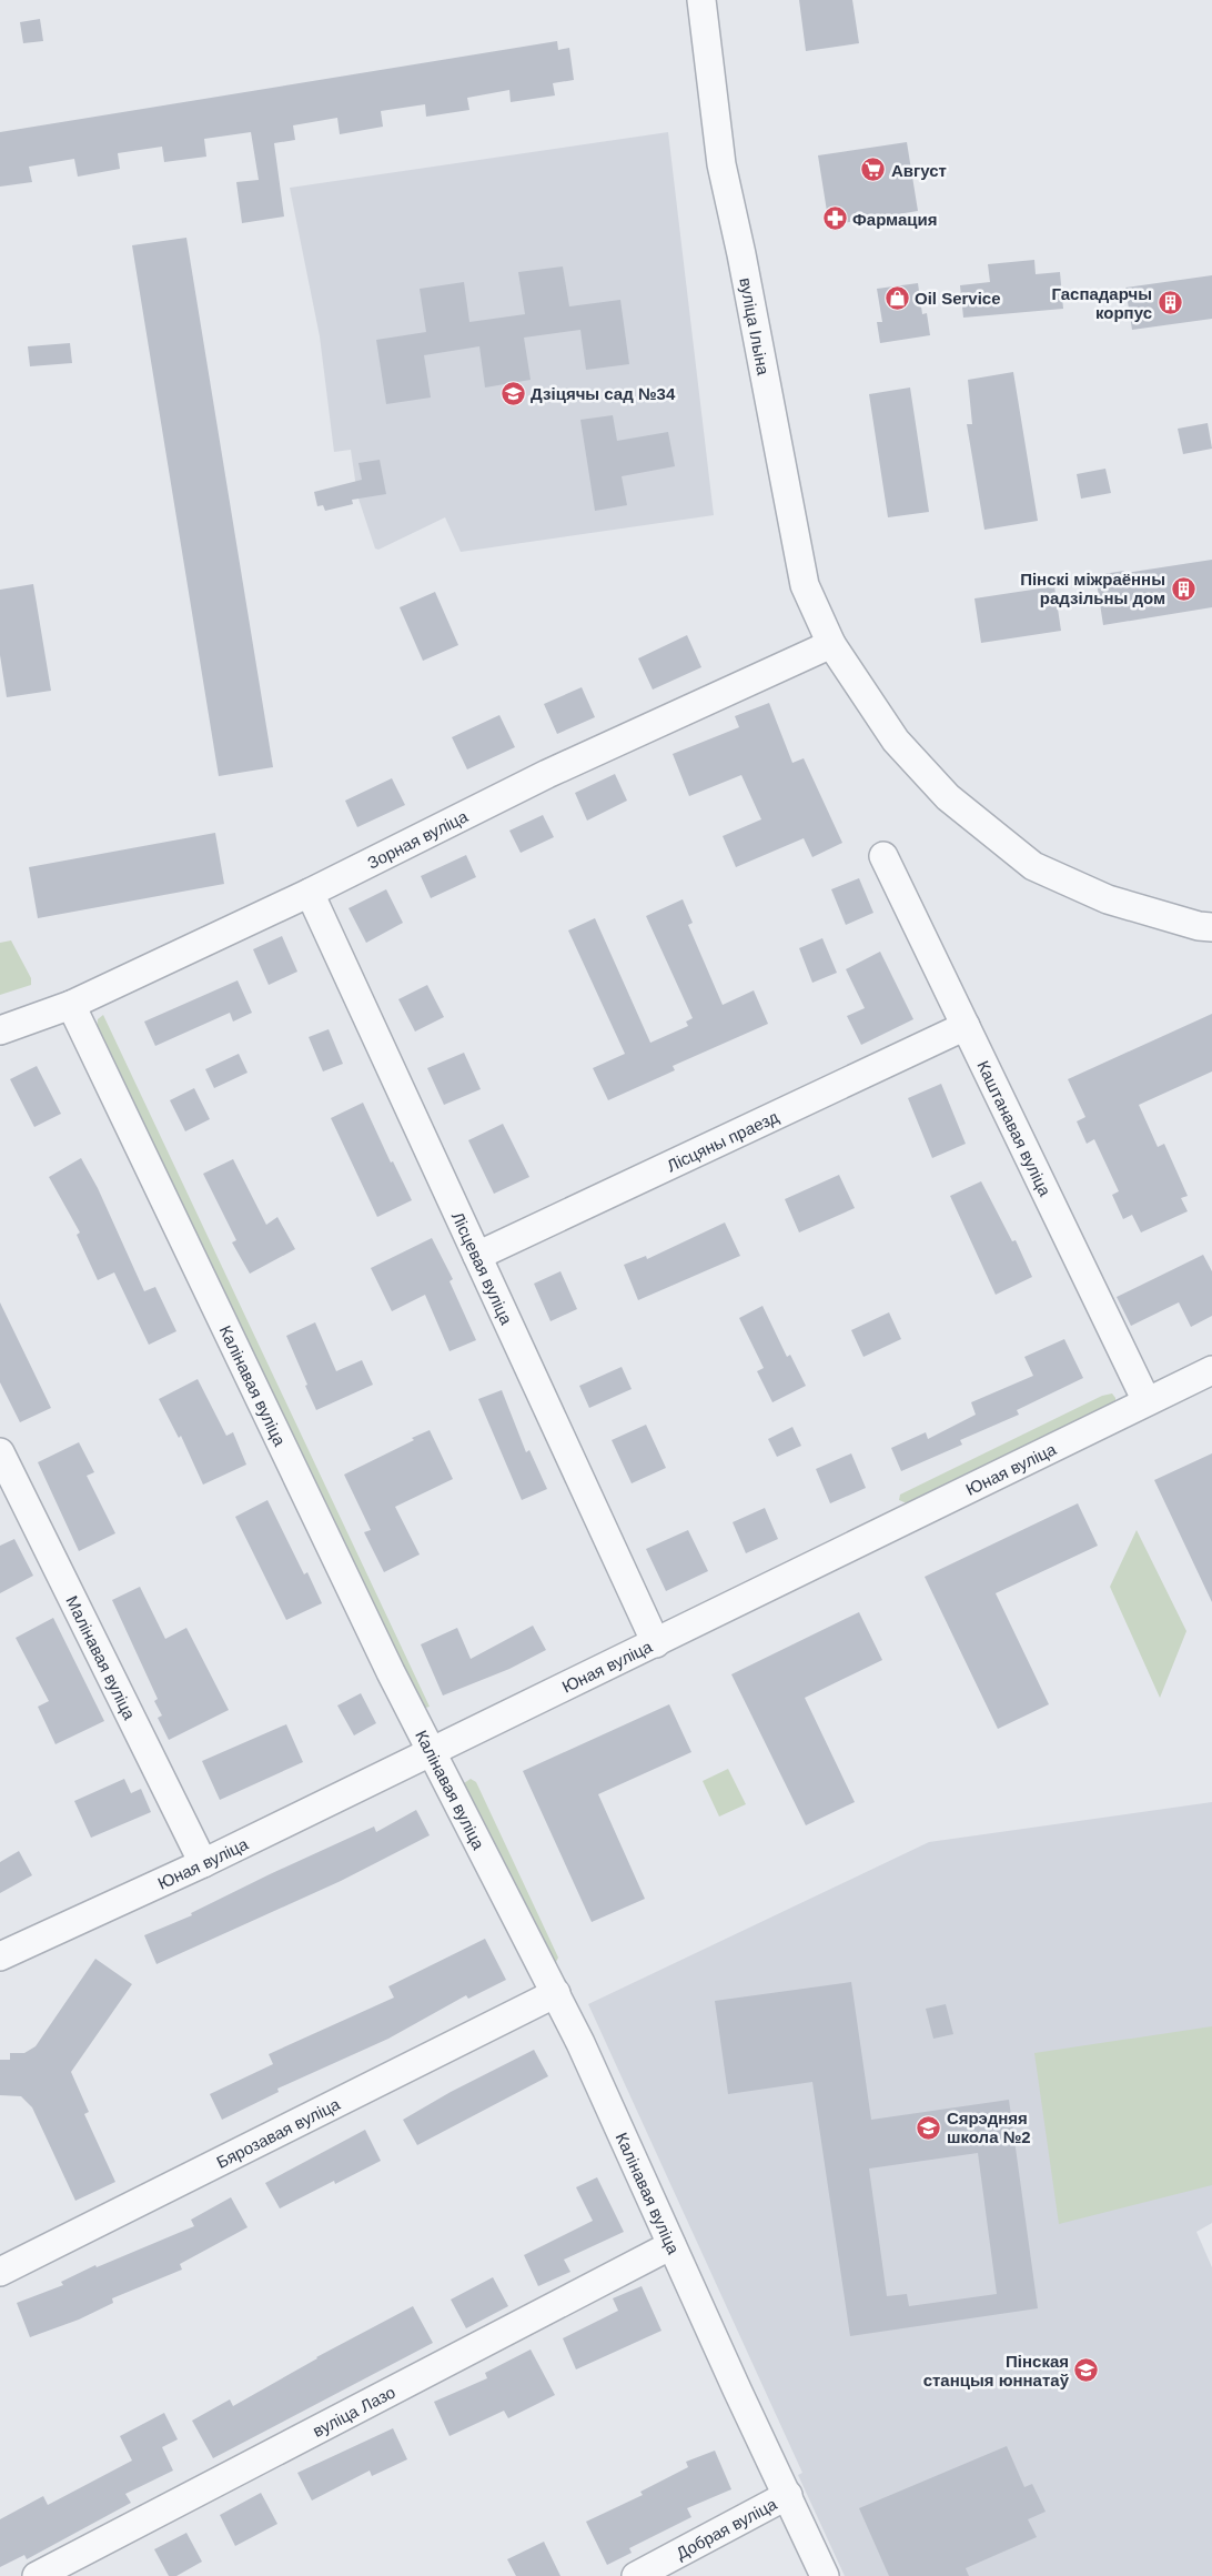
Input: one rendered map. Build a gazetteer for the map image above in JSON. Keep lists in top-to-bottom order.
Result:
{
  "streets": {
    "street": [
      "вуліца Ільіна",
      "Зорная вуліца",
      "Каштанавая вуліца",
      "Лісцяны праезд",
      "Лісцевая вуліца",
      "Калінавая вуліца",
      "Юная вуліца",
      "Малінавая вуліца",
      "Бярозавая вуліца",
      "вуліца Лазо",
      "Добрая вуліца"
    ]
  },
  "crossings": [
    ["вуліца Ільіна", "Зорная вуліца"],
    ["Зорная вуліца", "Лісцевая вуліца"],
    ["Зорная вуліца", "Калінавая вуліца"],
    ["Каштанавая вуліца", "Лісцяны праезд"],
    ["Каштанавая вуліца", "Юная вуліца"],
    ["Лісцяны праезд", "Лісцевая вуліца"],
    ["Лісцевая вуліца", "Юная вуліца"],
    ["Калінавая вуліца", "Юная вуліца"],
    ["Калінавая вуліца", "Бярозавая вуліца"],
    ["Калінавая вуліца", "вуліца Лазо"],
    ["Калінавая вуліца", "Добрая вуліца"],
    ["Юная вуліца", "Малінавая вуліца"]
  ],
  "places": {
    "supermarket": ["Август"],
    "pharmacy": ["Фармация"],
    "shop": ["Oil Service"],
    "building": ["Гаспадарчы корпус", "Пінскі міжраённы радзільны дом"],
    "school or university": ["Дзіцячы сад №34", "Сярэдняя школа №2", "Пінская станцыя юннатаў"]
  }
}
